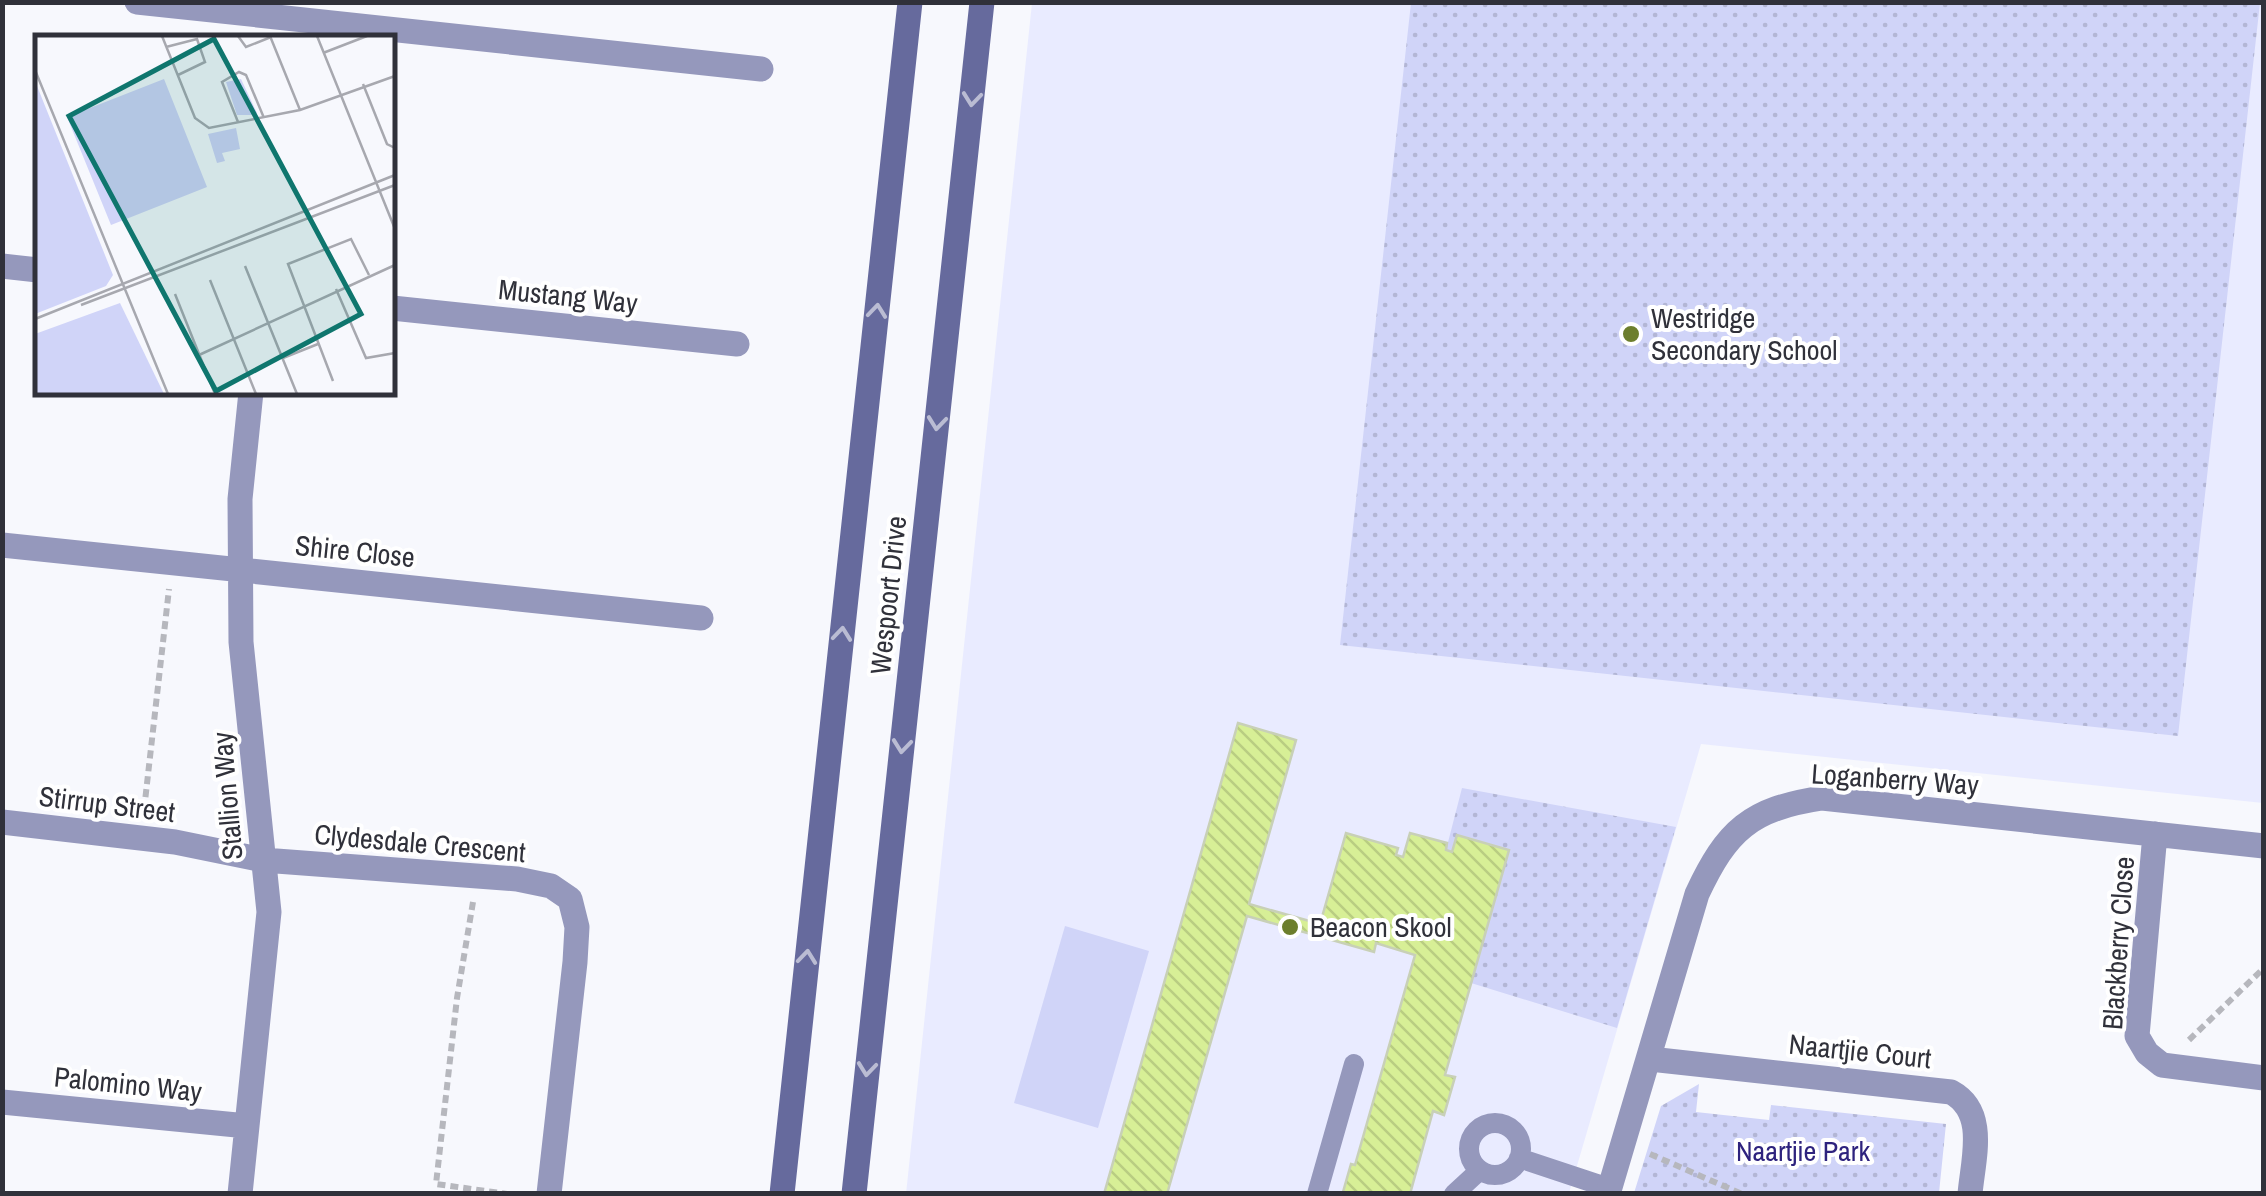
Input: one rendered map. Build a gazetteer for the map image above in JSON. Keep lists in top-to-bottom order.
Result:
{
  "streets": {
    "main road": ["Wespoort Drive"],
    "street": [
      "Mustang Way",
      "Shire Close",
      "Loganberry Way",
      "Stallion Way",
      "Stirrup Street",
      "Clydesdale Crescent",
      "Blackberry Close",
      "Naartjie Court",
      "Palomino Way"
    ]
  },
  "crossings": [
    ["Shire Close", "Stallion Way"],
    ["Loganberry Way", "Blackberry Close"],
    ["Loganberry Way", "Naartjie Court"],
    ["Stallion Way", "Stirrup Street"],
    ["Stallion Way", "Clydesdale Crescent"],
    ["Stallion Way", "Palomino Way"],
    ["Stirrup Street", "Clydesdale Crescent"]
  ],
  "parks": ["Naartjie Park"],
  "places": ["Westridge Secondary School", "Beacon Skool"]
}
